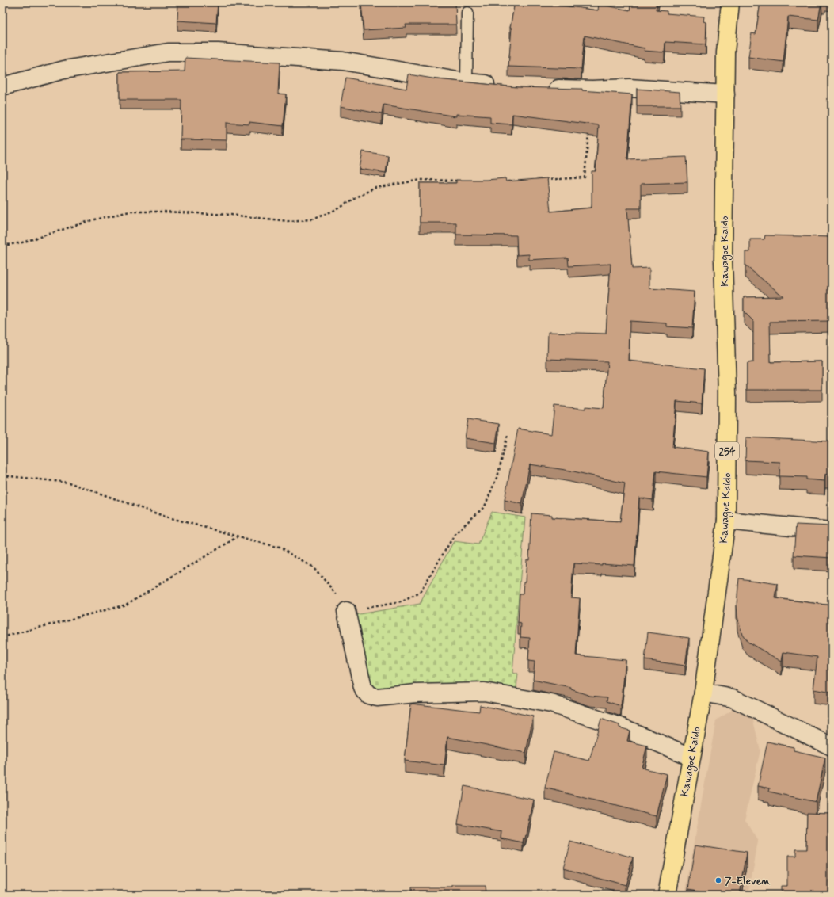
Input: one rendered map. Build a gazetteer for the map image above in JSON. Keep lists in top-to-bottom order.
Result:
{
  "streets": {
    "highway": ["Kawagoe Kaido", "254"]
  },
  "places": ["7-Eleven"]
}
